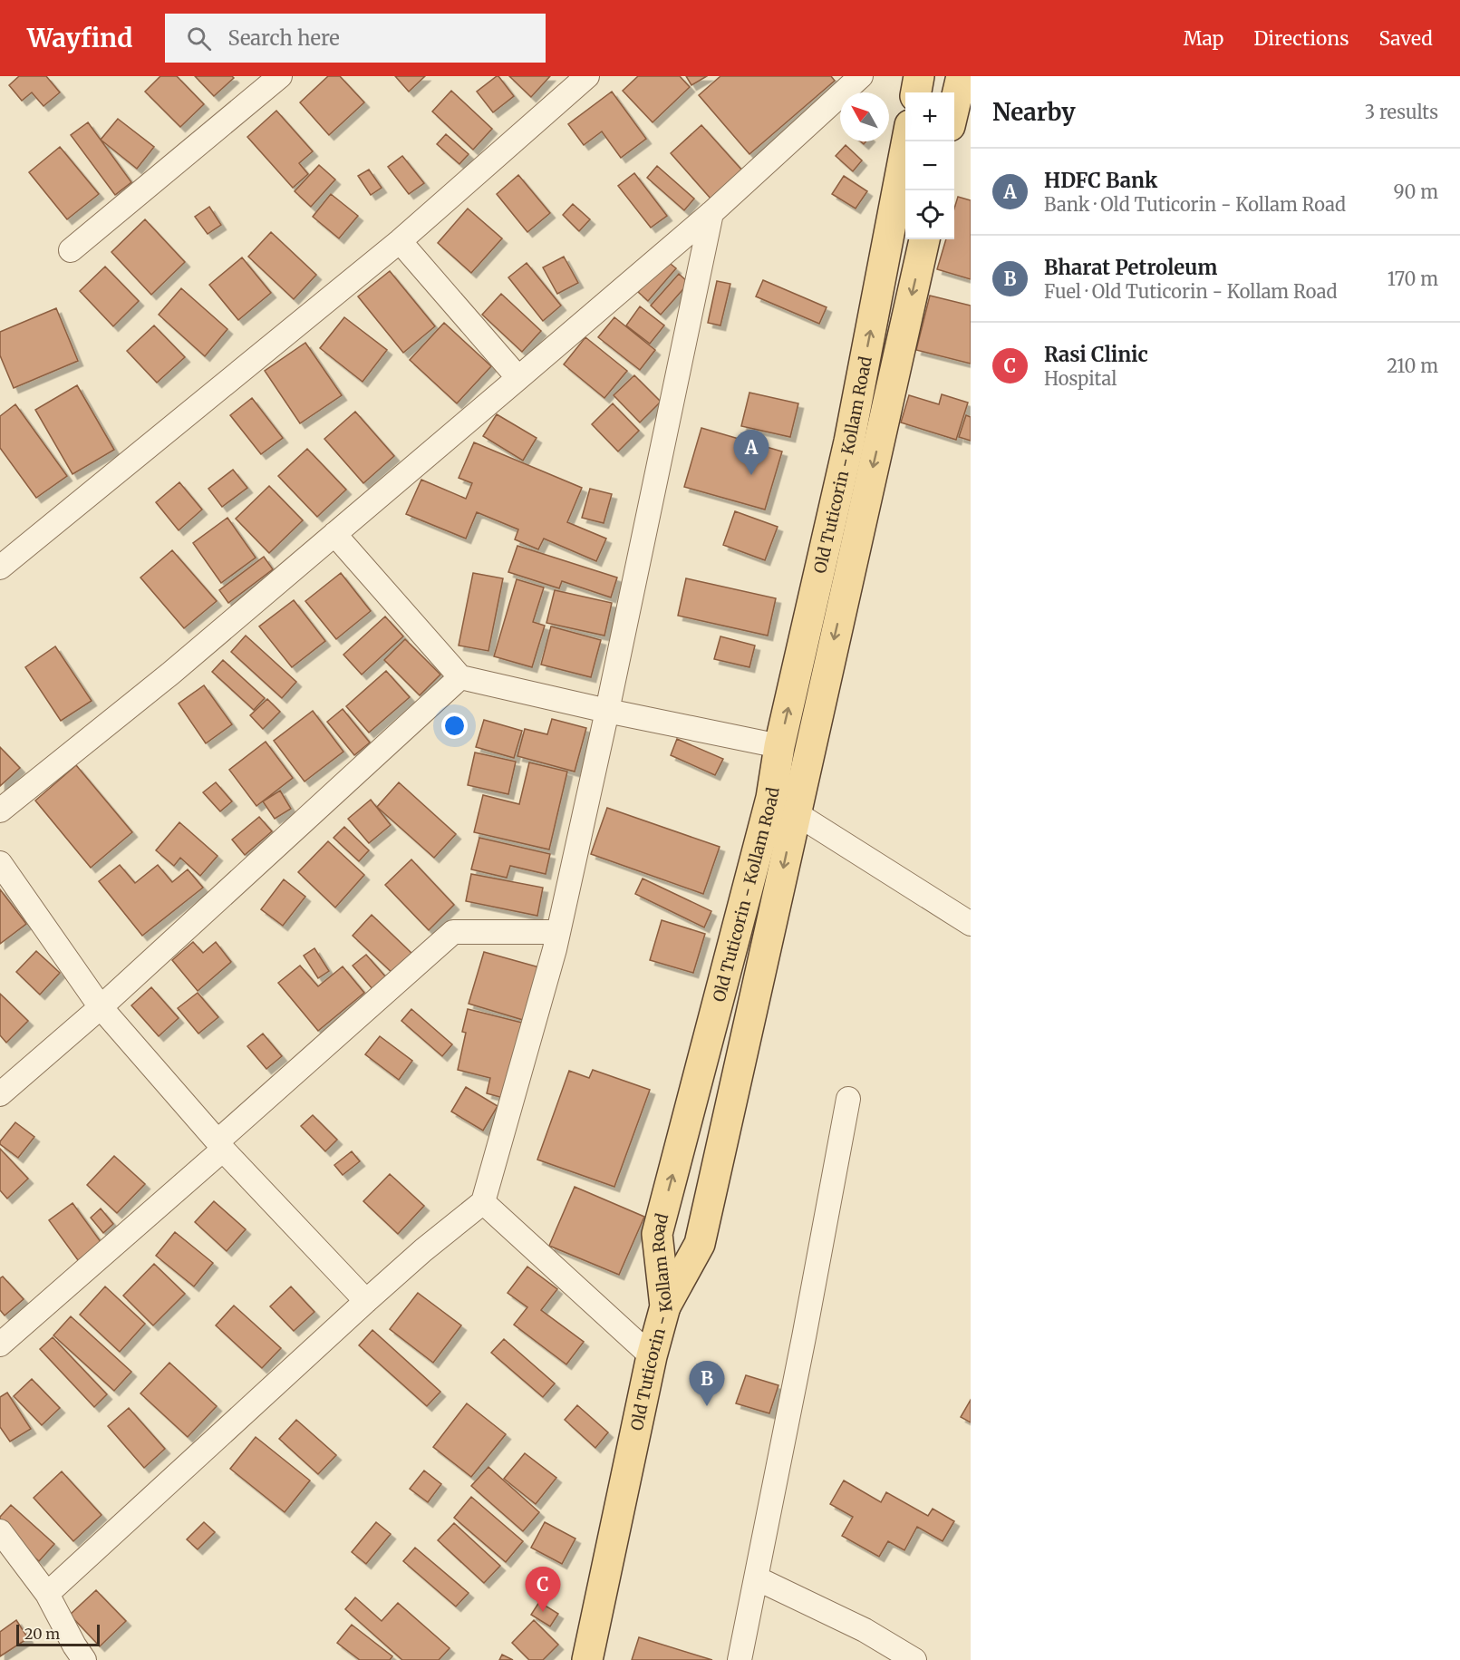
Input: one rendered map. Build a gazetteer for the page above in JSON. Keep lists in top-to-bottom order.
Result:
{
  "streets": {
    "main road": ["Old Tuticorin - Kollam Road"]
  },
  "scale_bar": "20 m",
  "north": "top left",
  "page": {
    "header": "Wayfind",
    "search": "Search here",
    "nav": ["Map", "Directions", "Saved"],
    "heading": ["Nearby", "3 results"],
    "map_buttons": ["+", "−"],
    "list": [
      {
        "mark": "A",
        "name": "HDFC Bank",
        "note": "Bank · Old Tuticorin - Kollam Road",
        "value": "90 m"
      },
      {
        "mark": "B",
        "name": "Bharat Petroleum",
        "note": "Fuel · Old Tuticorin - Kollam Road",
        "value": "170 m"
      },
      {
        "mark": "C",
        "name": "Rasi Clinic",
        "note": "Hospital",
        "value": "210 m"
      }
    ],
    "pins": ["A", "B", "C"],
    "scale": "20 m"
  }
}
